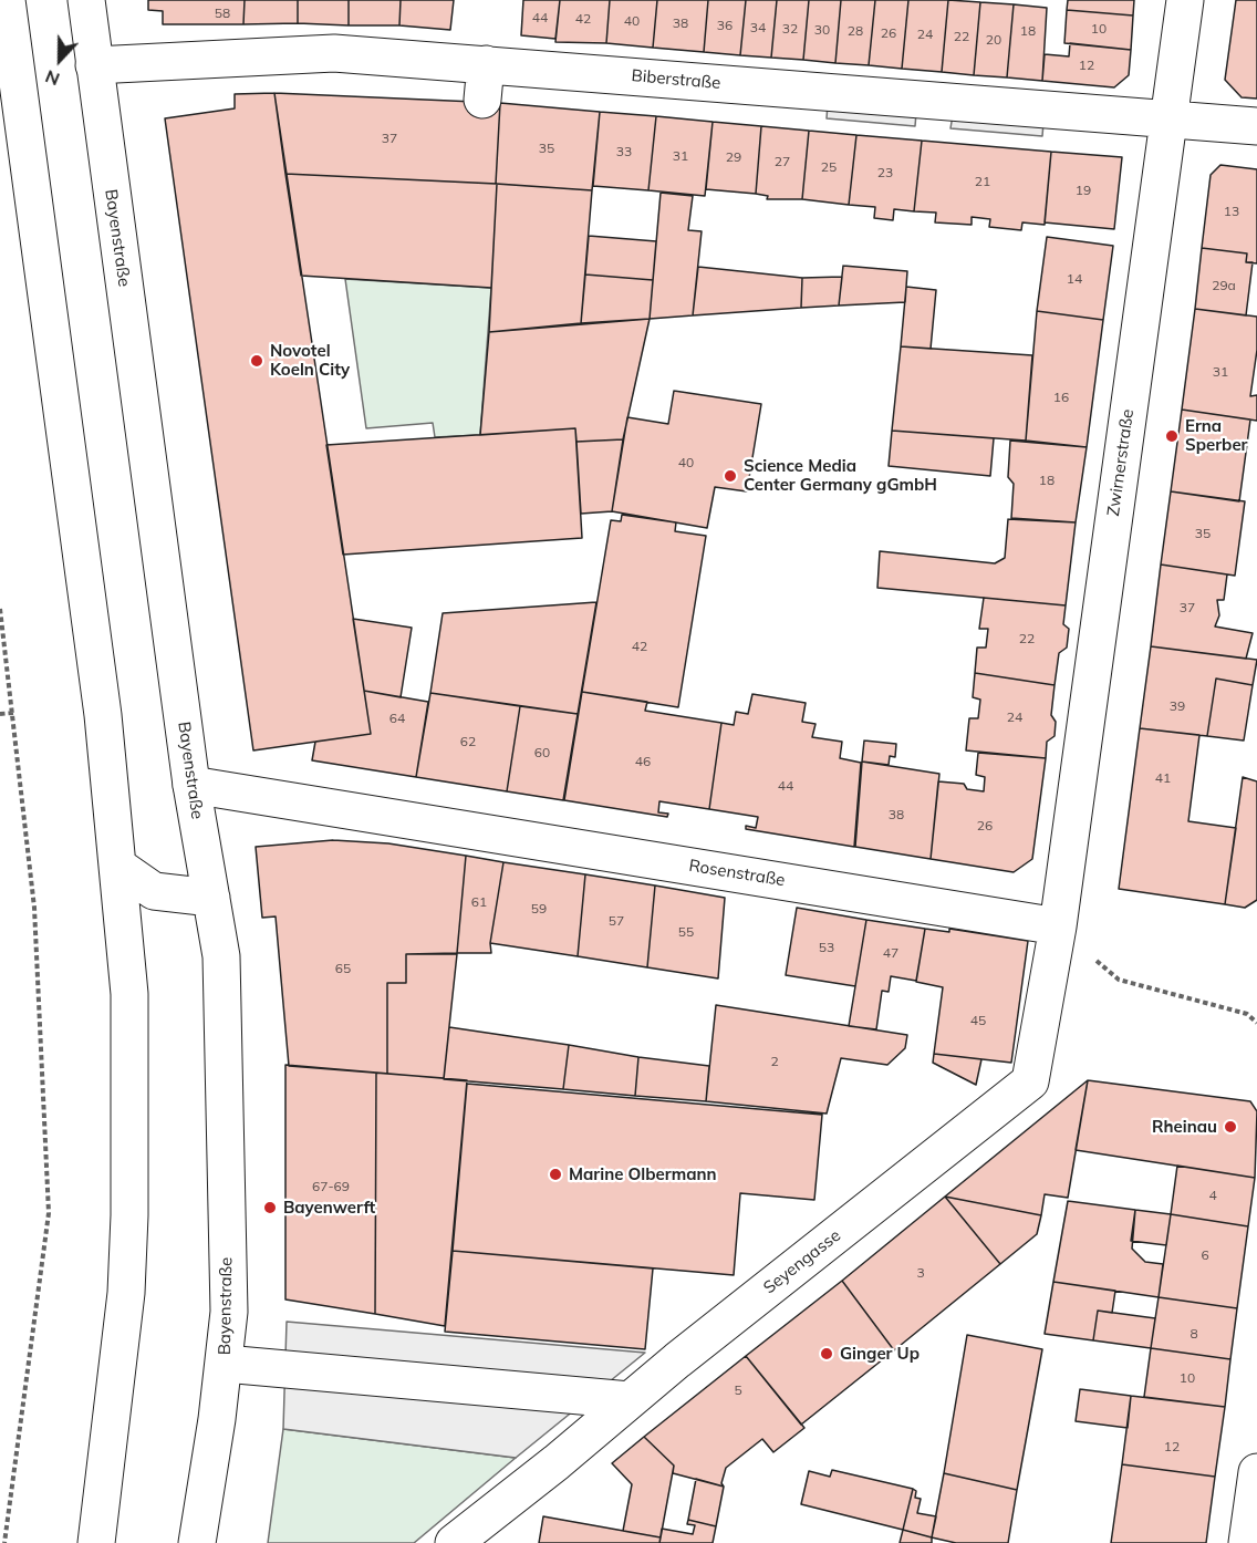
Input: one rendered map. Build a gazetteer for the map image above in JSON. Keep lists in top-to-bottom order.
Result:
{
  "streets": {
    "street": [
      "Biberstraße",
      "Bayenstraße",
      "Zwirnerstraße",
      "Rosenstraße",
      "Seyengasse"
    ]
  },
  "crossings": [
    ["Biberstraße", "Bayenstraße"],
    ["Biberstraße", "Zwirnerstraße"],
    ["Bayenstraße", "Rosenstraße"],
    ["Zwirnerstraße", "Rosenstraße"],
    ["Zwirnerstraße", "Seyengasse"],
    ["Rosenstraße", "Seyengasse"]
  ],
  "places": [
    "Novotel Koeln City",
    "Erna Sperber",
    "Science Media Center Germany gGmbH",
    "Rheinau",
    "Marine Olbermann",
    "Bayenwerft",
    "Ginger Up"
  ],
  "house_numbers": [
    "58",
    "44",
    "42",
    "40",
    "38",
    "36",
    "34",
    "32",
    "10",
    "30",
    "28",
    "18",
    "26",
    "24",
    "22",
    "20",
    "12",
    "37",
    "35",
    "33",
    "31",
    "29",
    "27",
    "25",
    "23",
    "21",
    "19",
    "13",
    "14",
    "29a",
    "31",
    "16",
    "40",
    "18",
    "35",
    "37",
    "22",
    "42",
    "39",
    "24",
    "64",
    "62",
    "60",
    "46",
    "41",
    "44",
    "38",
    "26",
    "61",
    "59",
    "57",
    "55",
    "53",
    "47",
    "65",
    "45",
    "2",
    "67-69",
    "4",
    "6",
    "3",
    "8",
    "10",
    "5",
    "12"
  ],
  "north": "bottom"
}
